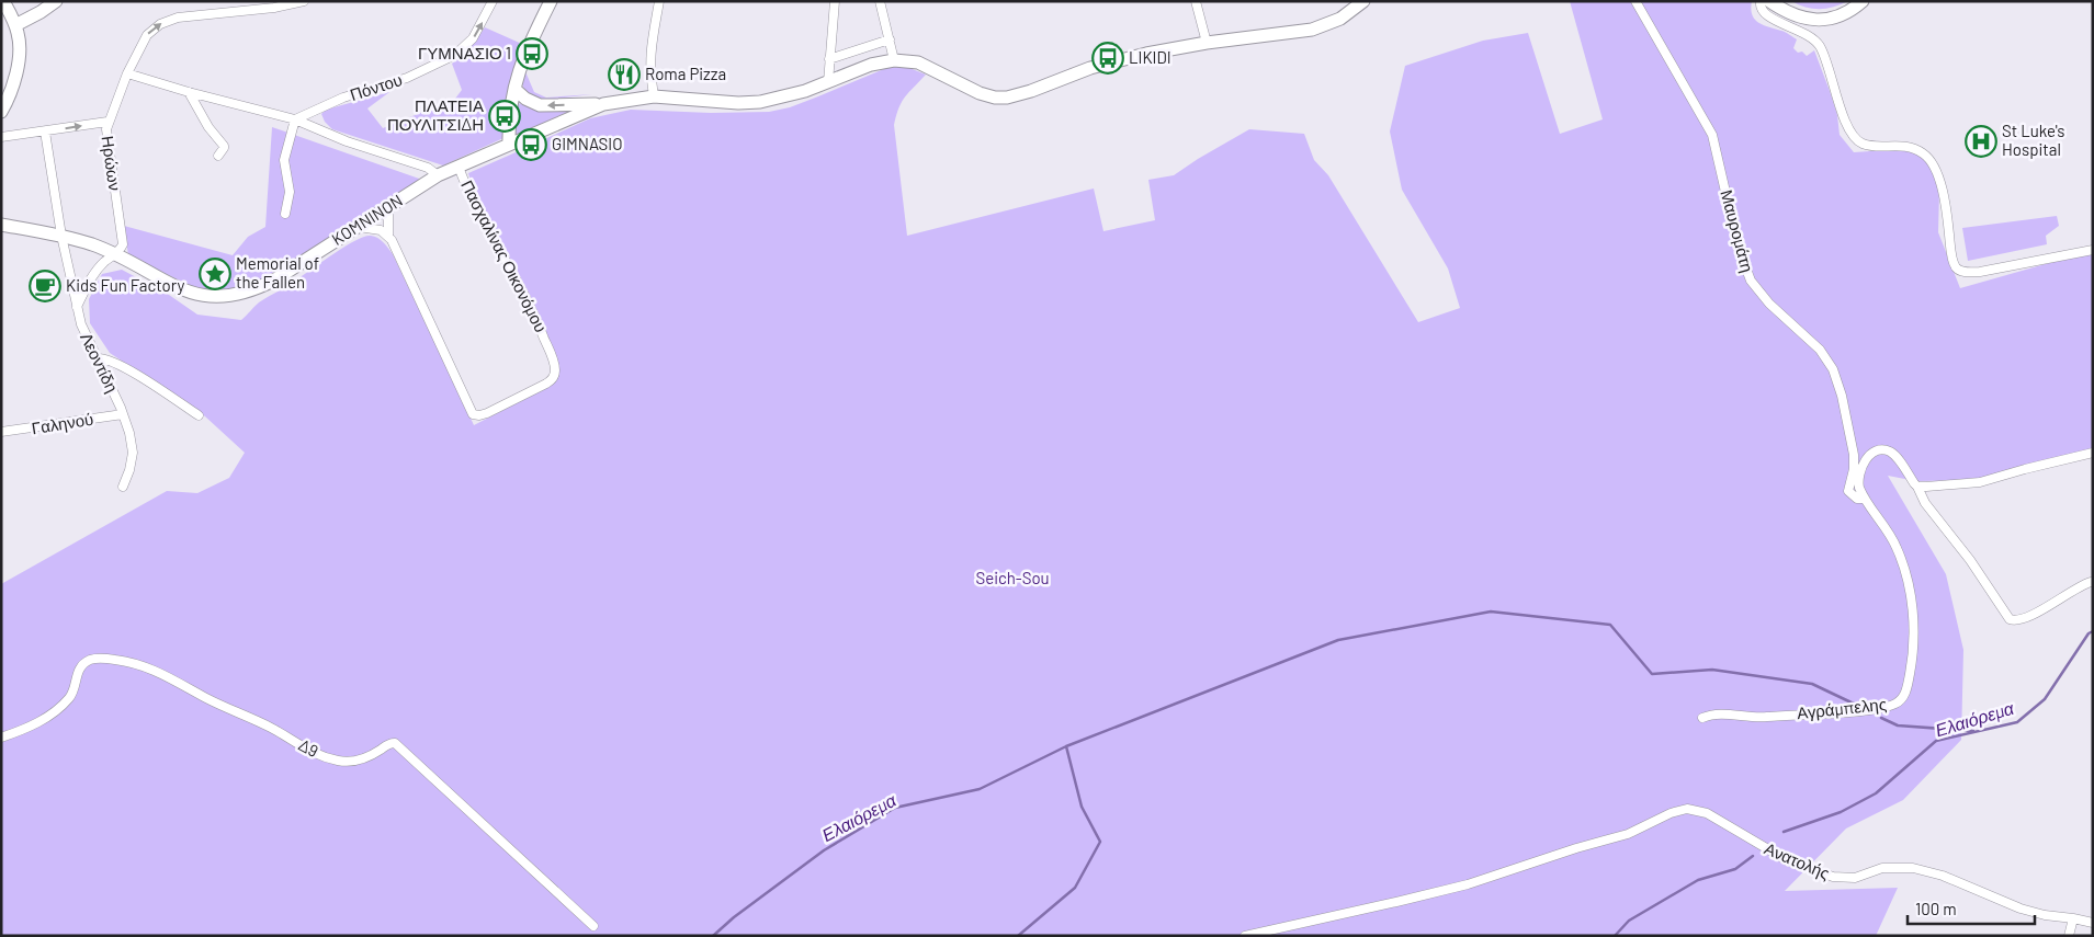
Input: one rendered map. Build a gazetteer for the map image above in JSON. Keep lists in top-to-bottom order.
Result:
{
  "streets": {
    "main road": ["KOMNINON"],
    "street": [
      "Πόντου",
      "Ηρώων",
      "Μαυρομάτη",
      "Πασχαλίνας Οικονόμου",
      "Λεοντίδη",
      "Γαληνού",
      "Αγράμπελης",
      "Δ9",
      "Ανατολής"
    ]
  },
  "crossings": [
    ["Ηρώων", "KOMNINON"],
    ["KOMNINON", "Πασχαλίνας Οικονόμου"],
    ["KOMNINON", "Λεοντίδη"],
    ["Μαυρομάτη", "Αγράμπελης"],
    ["Λεοντίδη", "Γαληνού"]
  ],
  "one_way": ["Πόντου", "Ηρώων"],
  "water": ["Ελαιόρεμα"],
  "parks": ["Seich-Sou"],
  "places": {
    "bus stop": [
      "ΓΥΜΝΑΣΙΟ 1",
      "LIKIDI",
      "ΠΛΑΤΕΙΑ ΠΟΥΛΙΤΣΙΔΗ",
      "GIMNASIO"
    ],
    "restaurant": ["Roma Pizza"],
    "hospital": ["St Luke's Hospital"],
    "place": ["Memorial of the Fallen"],
    "cafe": ["Kids Fun Factory"]
  },
  "scale_bar": "100 m"
}
